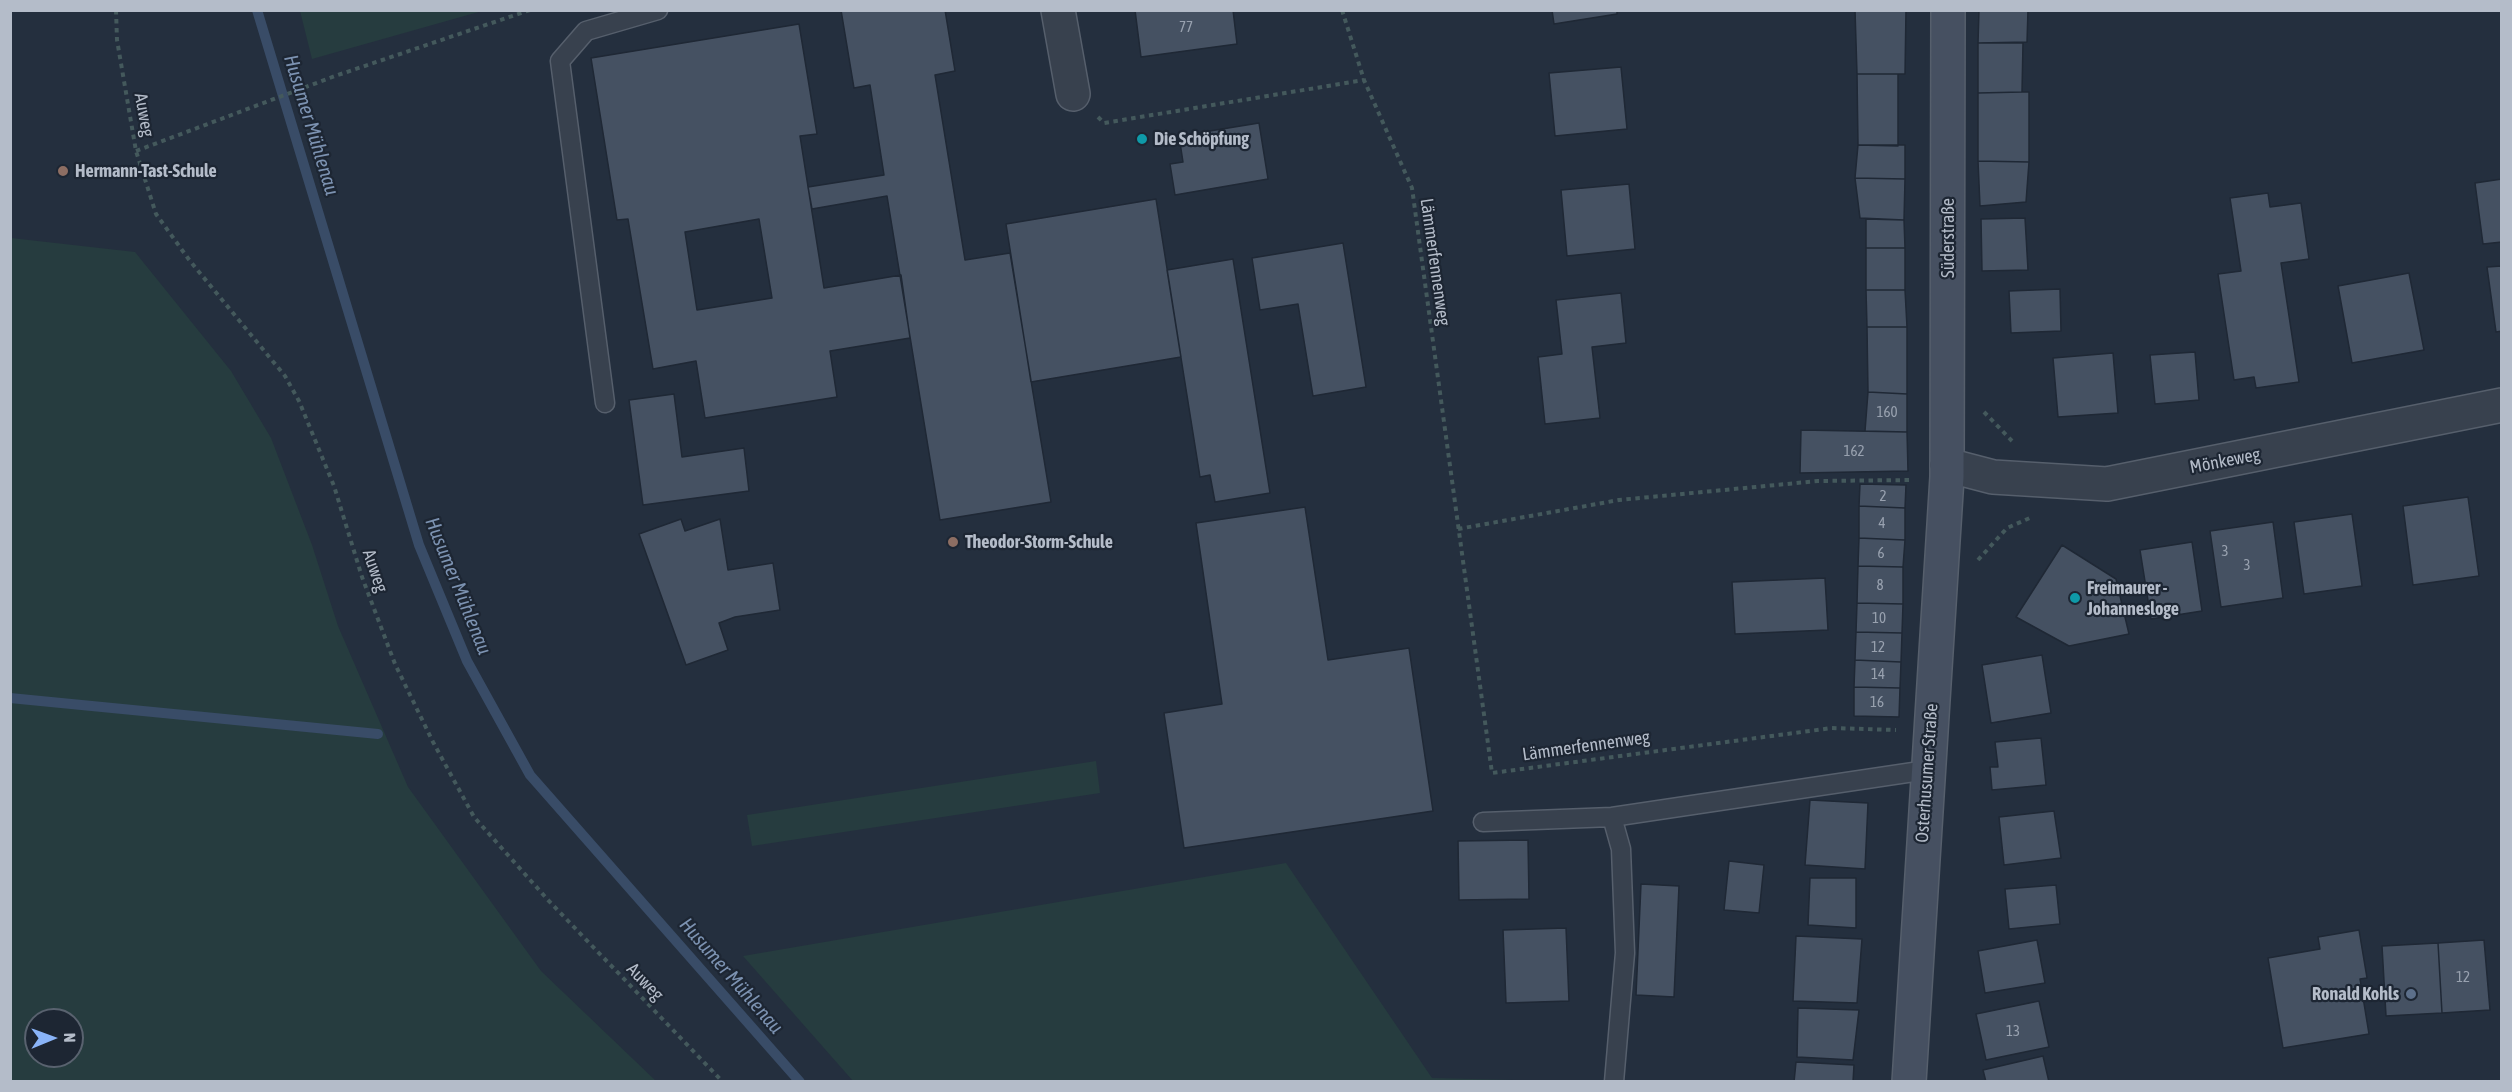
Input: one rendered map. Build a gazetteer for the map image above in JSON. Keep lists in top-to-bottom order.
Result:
{
  "streets": {
    "main road": ["Süderstraße", "Osterhusumer Straße"],
    "street": ["Mönkeweg"],
    "path": ["Auweg", "Lämmerfennenweg"]
  },
  "crossings": [
    ["Süderstraße", "Mönkeweg"],
    ["Süderstraße", "Osterhusumer Straße"],
    ["Lämmerfennenweg", "Osterhusumer Straße"],
    ["Mönkeweg", "Osterhusumer Straße"]
  ],
  "water": ["Husumer Mühlenau"],
  "places": [
    "Die Schöpfung",
    "Hermann-Tast-Schule",
    "Theodor-Storm-Schule",
    "Freimaurer - Johannesloge",
    "Ronald Kohls"
  ],
  "house_numbers": [
    "77",
    "160",
    "162",
    "2",
    "4",
    "3",
    "6",
    "3",
    "8",
    "10",
    "12",
    "14",
    "16",
    "12",
    "13"
  ],
  "north": "right"
}
